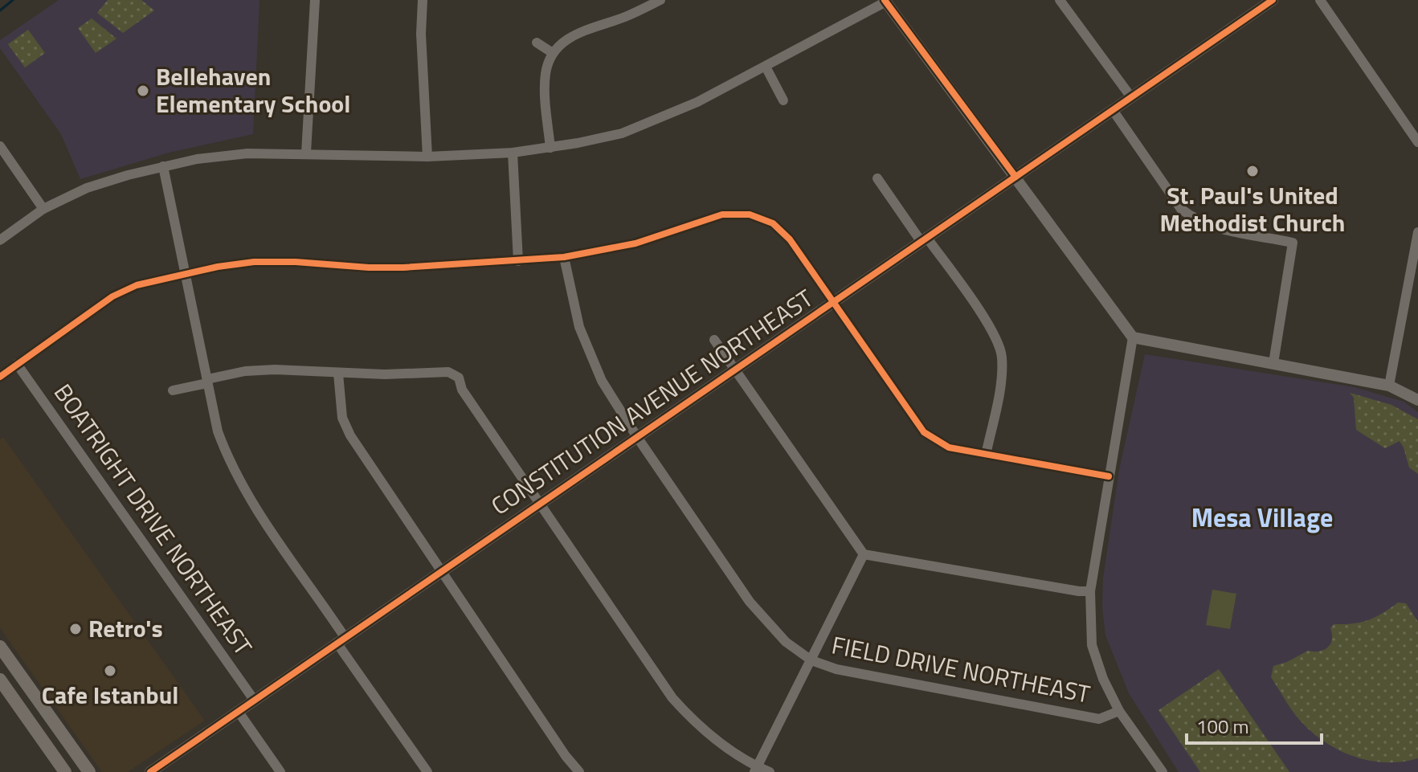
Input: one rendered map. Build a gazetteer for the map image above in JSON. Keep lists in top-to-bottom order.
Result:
{
  "streets": {
    "street": ["CONSTITUTION AVENUE NORTHEAST", "BOATRIGHT DRIVE NORTHEAST", "FIELD DRIVE NORTHEAST"]
  },
  "crossings": [
    ["CONSTITUTION AVENUE NORTHEAST", "BOATRIGHT DRIVE NORTHEAST"],
    ["CONSTITUTION AVENUE NORTHEAST", "FIELD DRIVE NORTHEAST"]
  ],
  "districts": ["Mesa Village"],
  "places": [
    "Bellehaven Elementary School",
    "St. Paul's United Methodist Church",
    "Retro's",
    "Cafe Istanbul"
  ],
  "scale_bar": "100 m"
}
